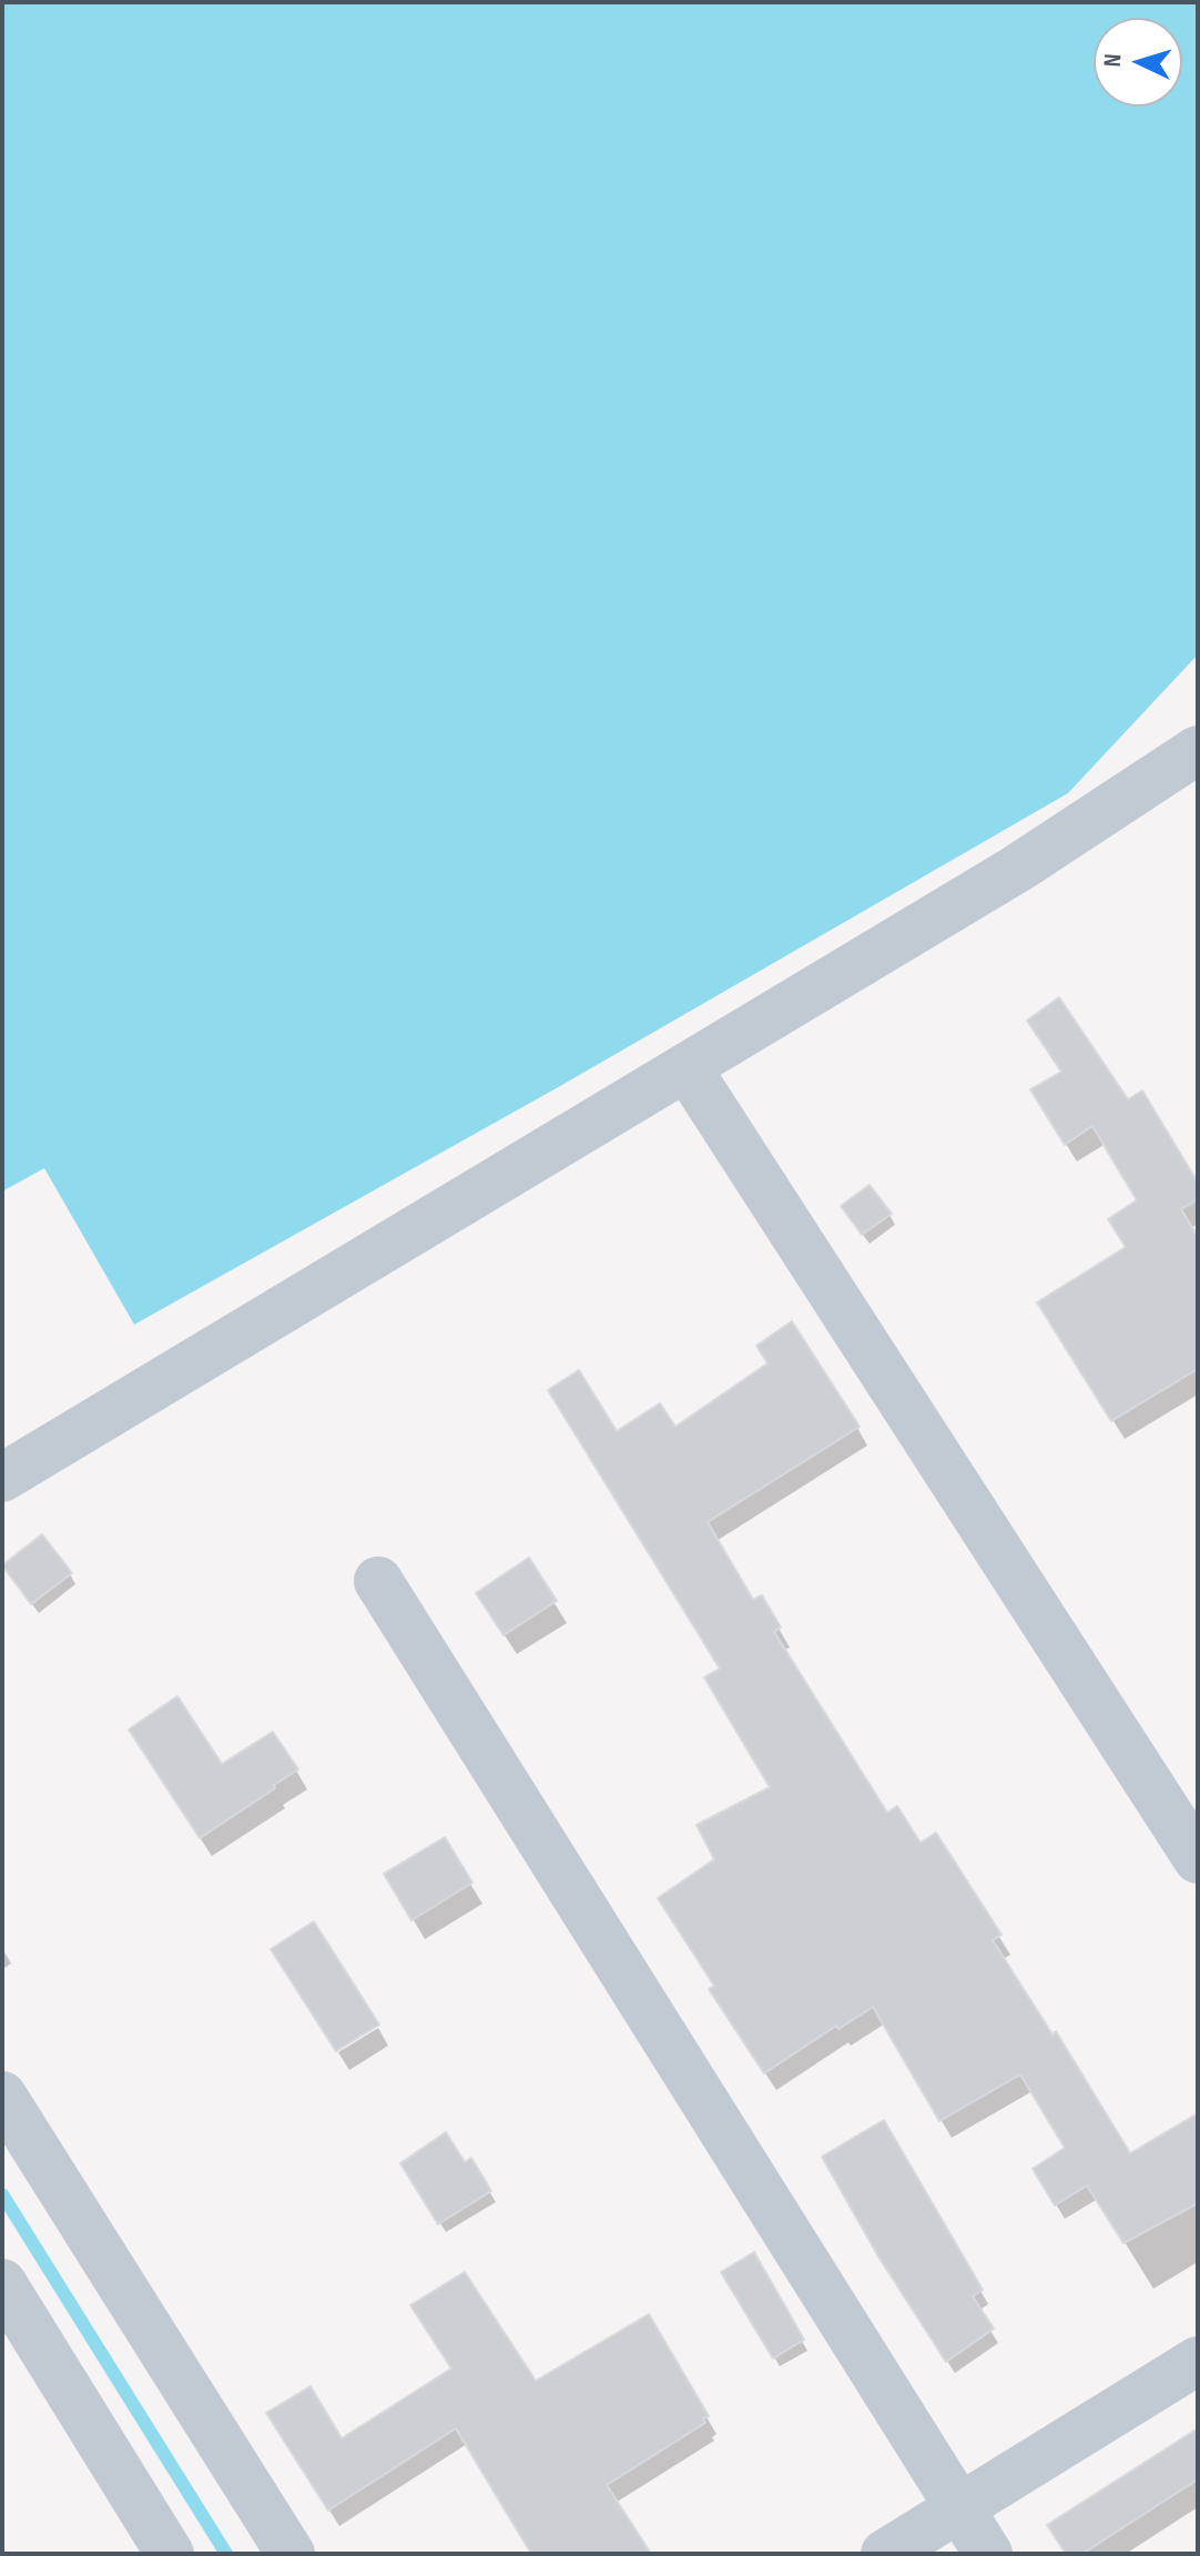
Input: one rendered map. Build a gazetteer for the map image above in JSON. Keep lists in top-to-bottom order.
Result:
{
  "north": "left"
}
